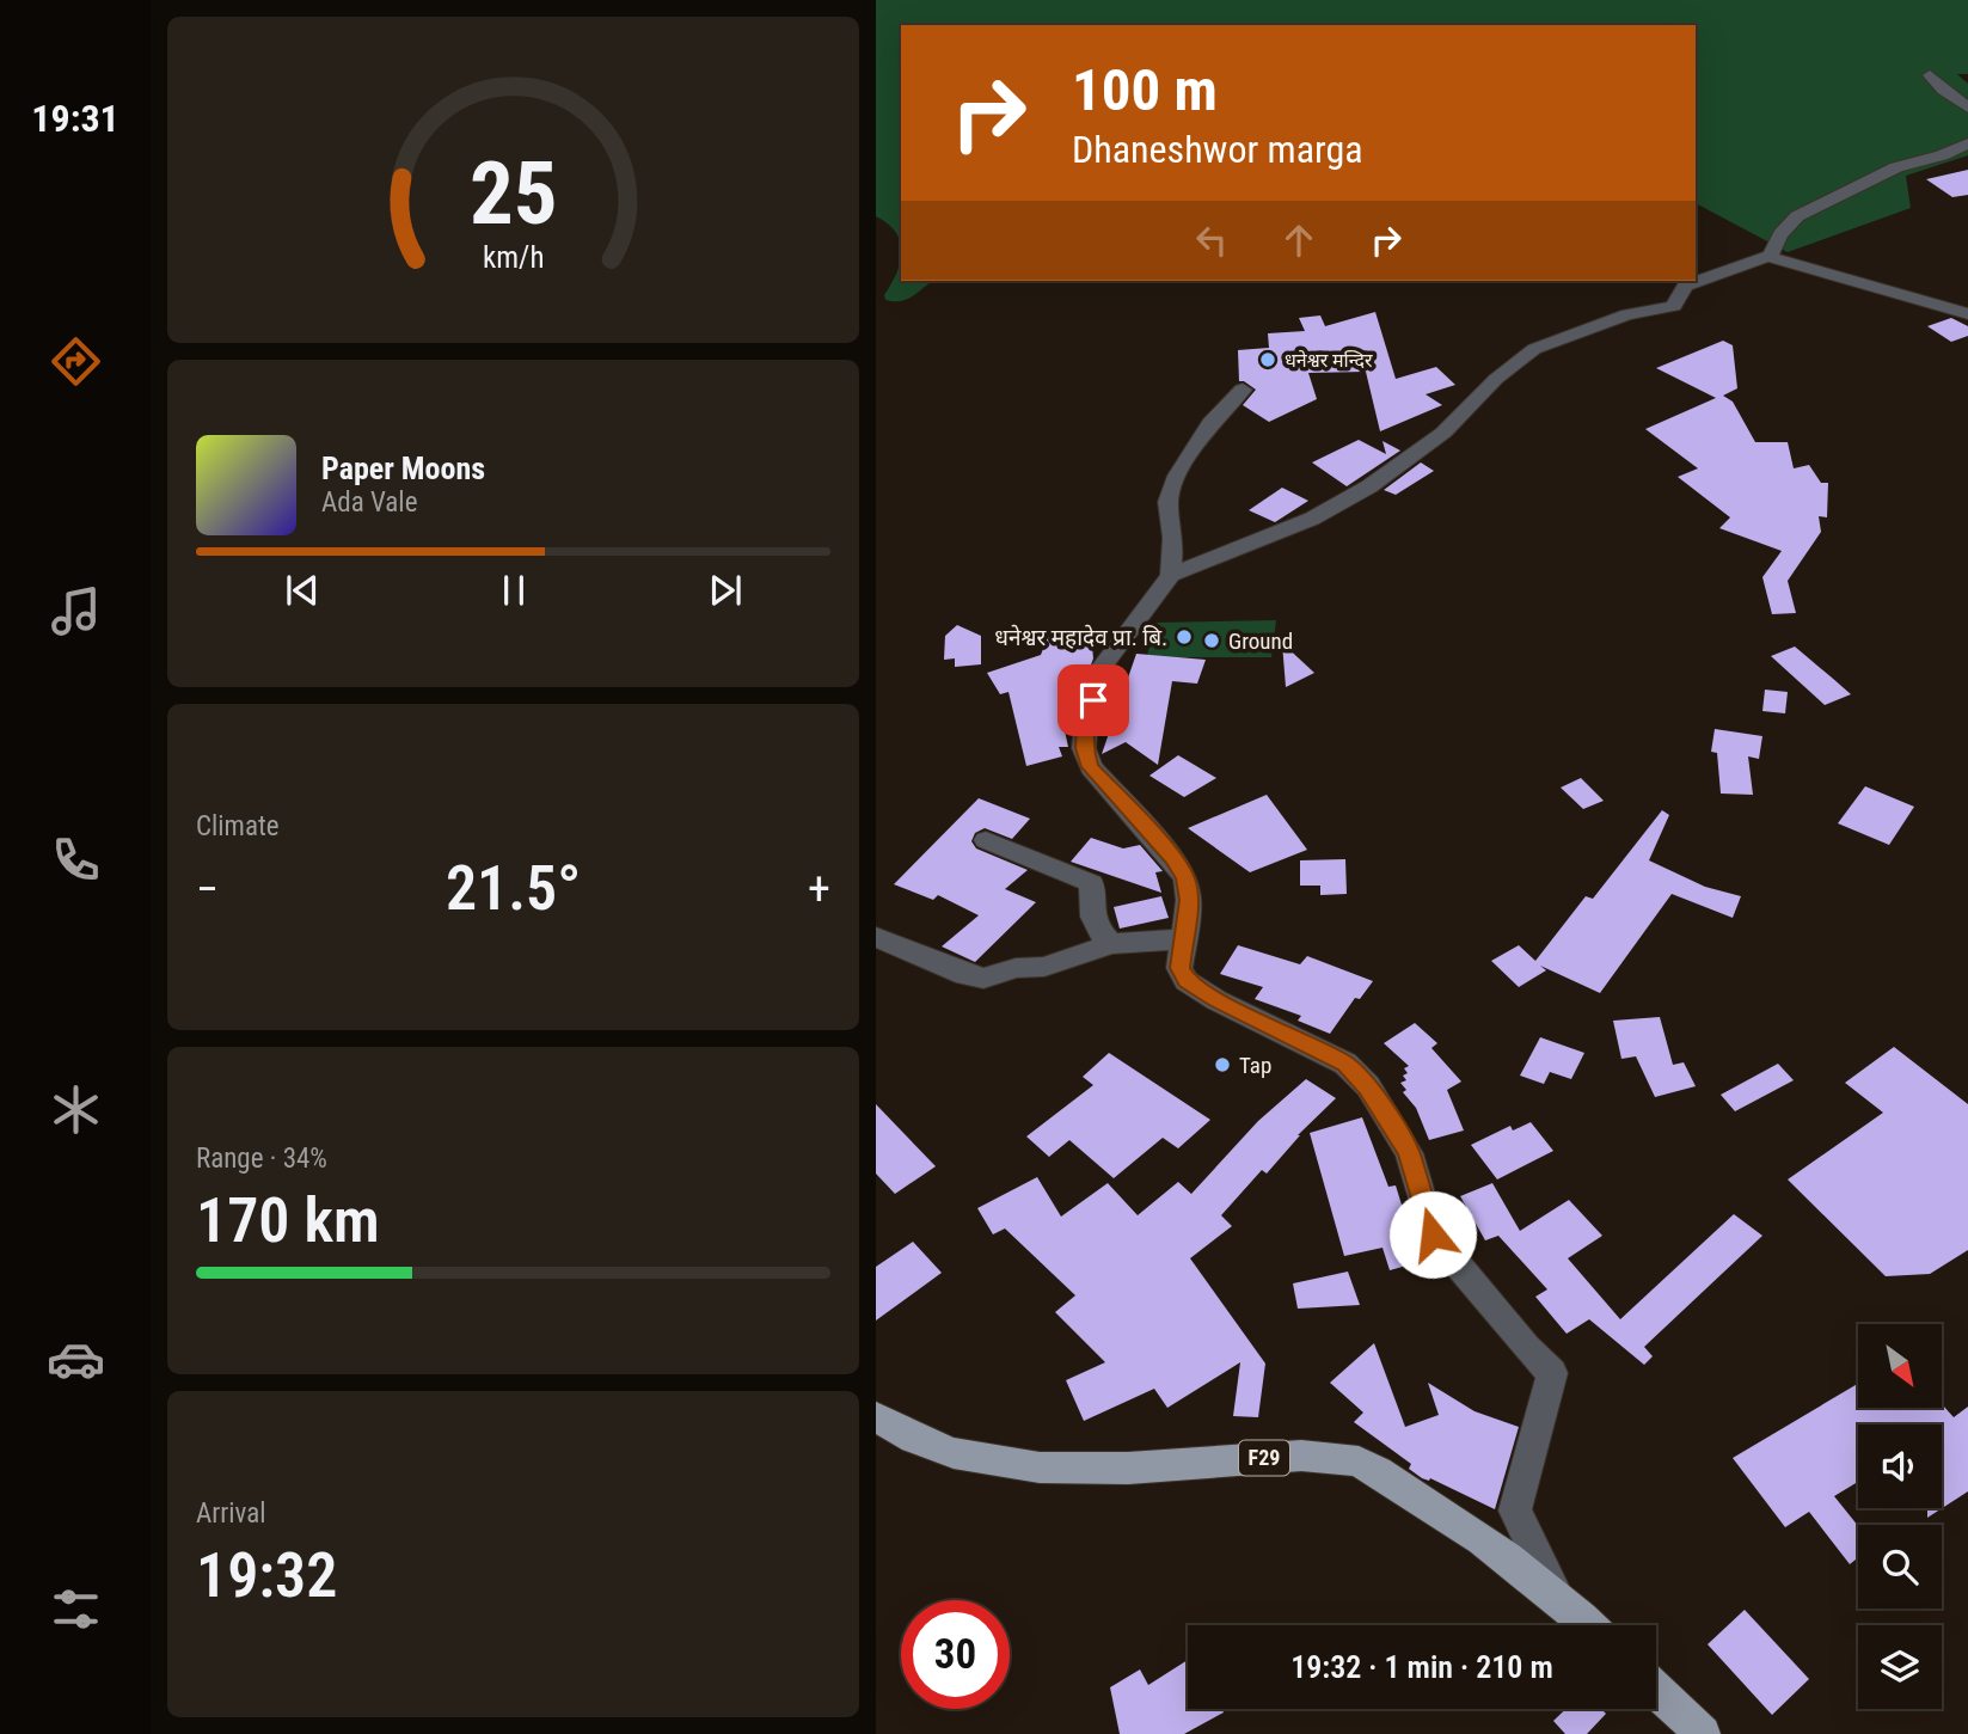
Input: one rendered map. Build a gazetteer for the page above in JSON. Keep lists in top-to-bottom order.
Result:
{
  "streets": {
    "main road": ["F29"]
  },
  "places": [
    "धनेश्वर मन्दिर",
    "धनेश्वर महादेव प्रा. बि.",
    "Ground",
    "Tap"
  ],
  "north": "bottom right",
  "page": {
    "tabs": "19:31",
    "turn": ["100 m", "Dhaneshwor marga"],
    "song": ["Paper Moons", "Ada Vale"],
    "tile": [
      "Climate",
      ["Range · 34%", "170 km"],
      ["Arrival", "19:32"]
    ],
    "heat": ["−", "21.5°", "+"],
    "limit": "30",
    "trip": "19:32 · 1 min · 210 m",
    "gauge": ["25", "km/h"]
  }
}
